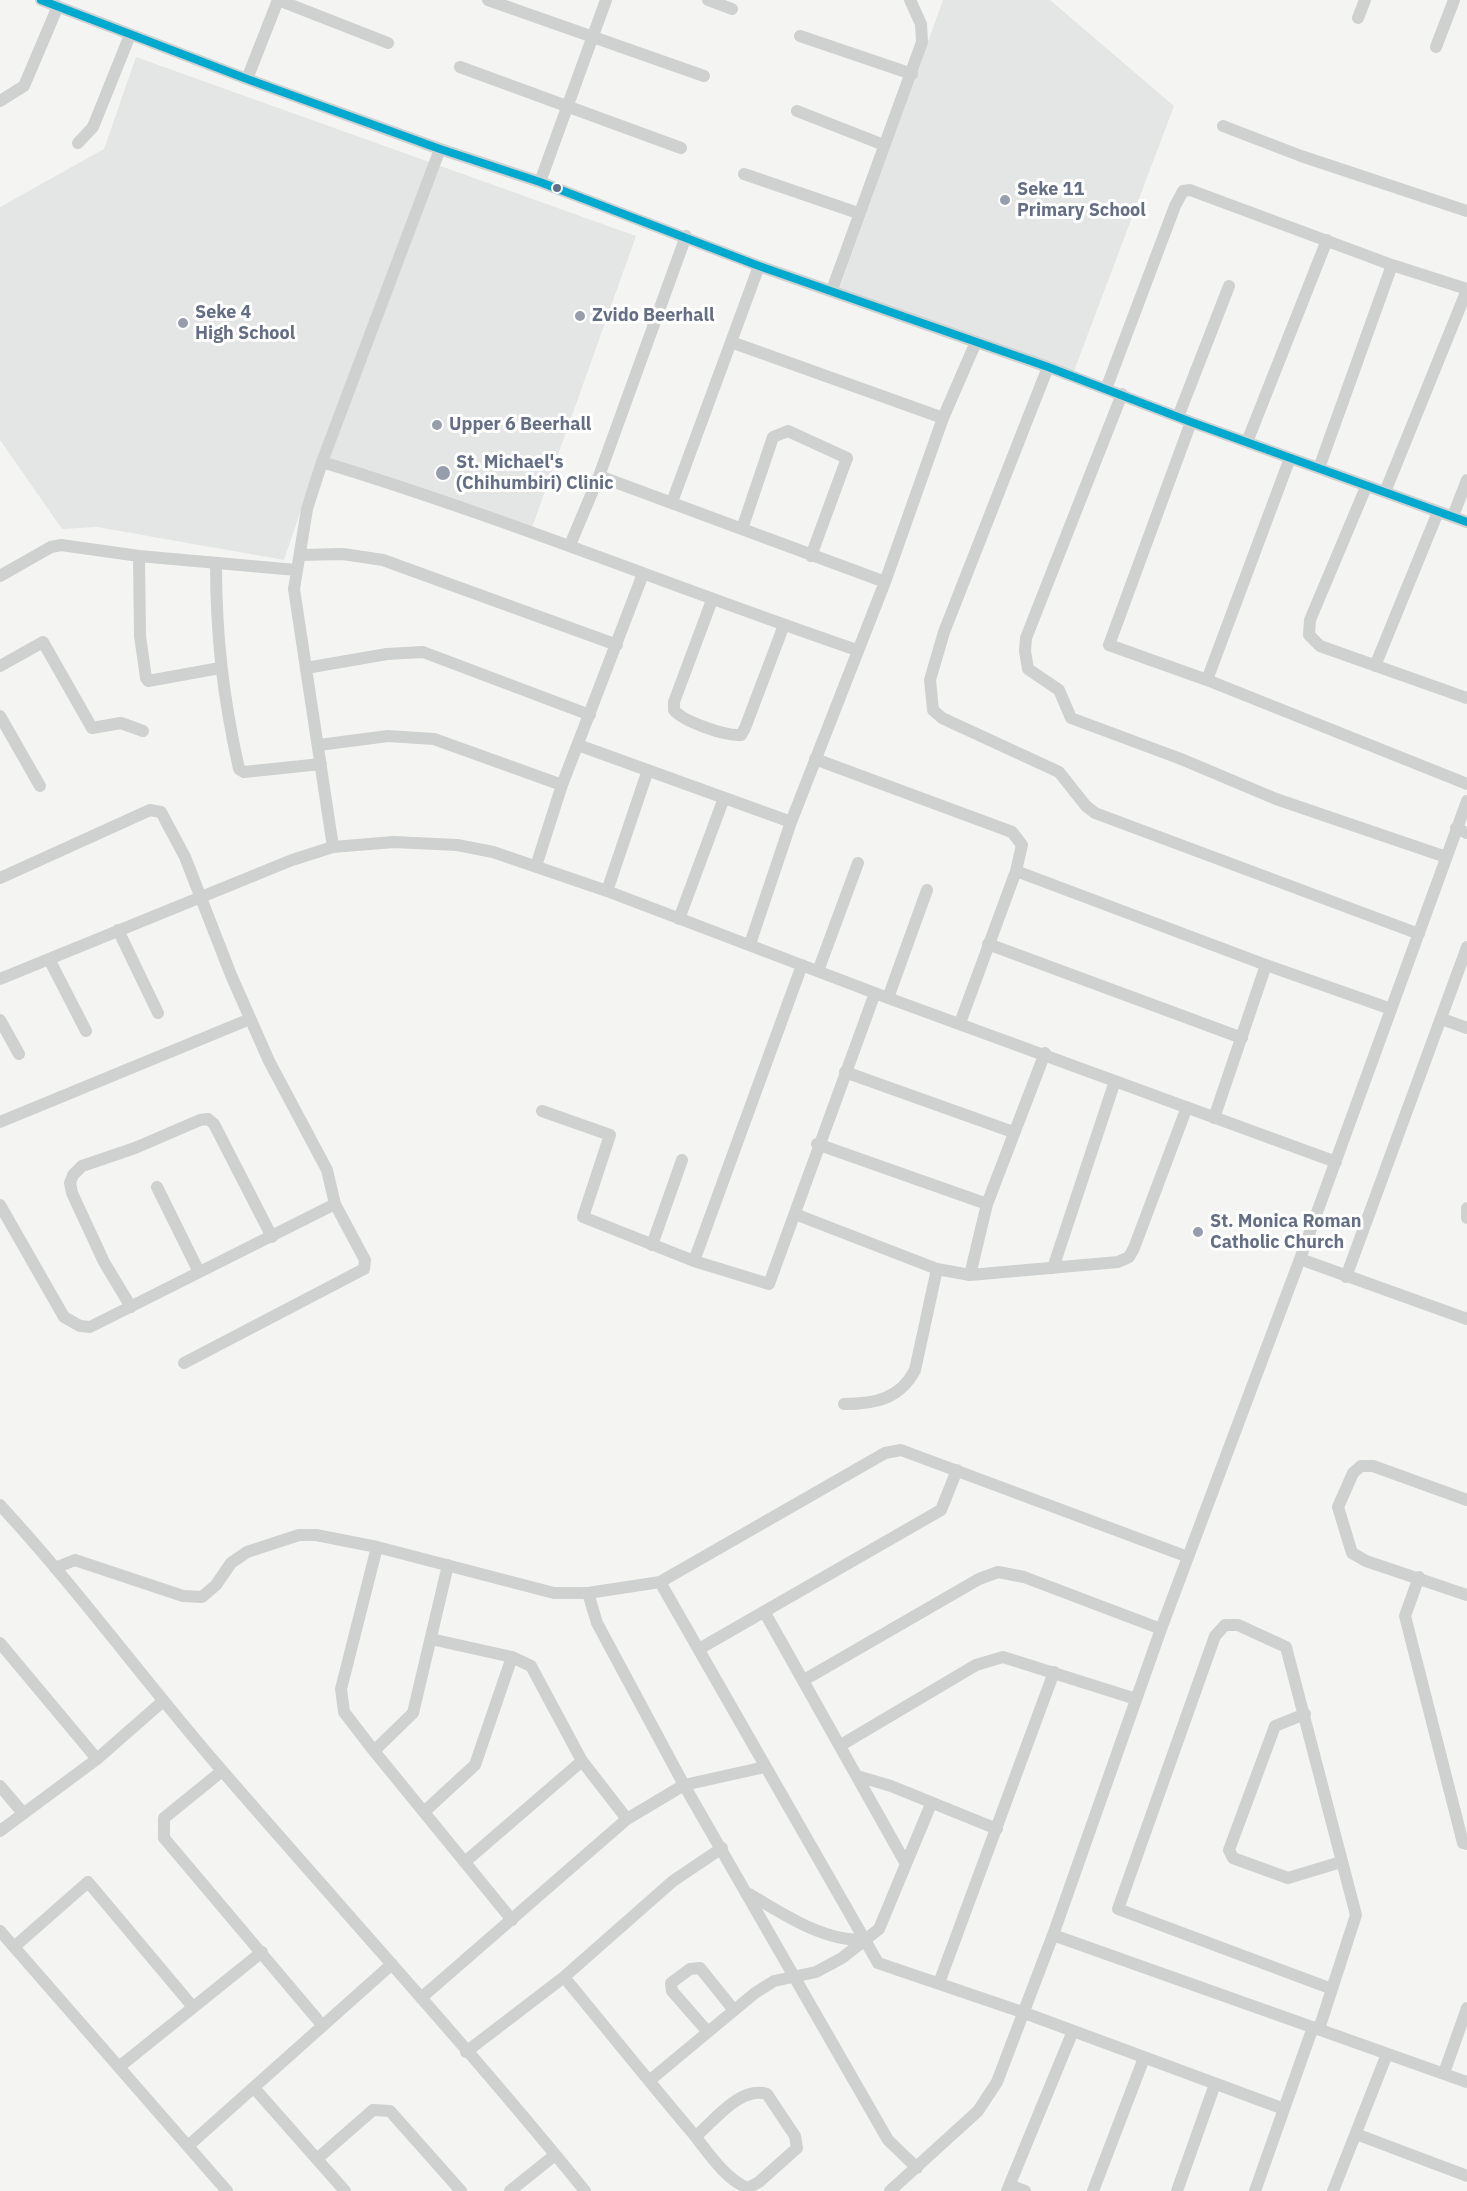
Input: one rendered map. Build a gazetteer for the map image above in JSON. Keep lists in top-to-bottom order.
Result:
{
  "places": [
    "Seke 11 Primary School",
    "Zvido Beerhall",
    "Seke 4 High School",
    "Upper 6 Beerhall",
    "St. Michael's (Chihumbiri) Clinic",
    "St. Monica Roman Catholic Church"
  ]
}
